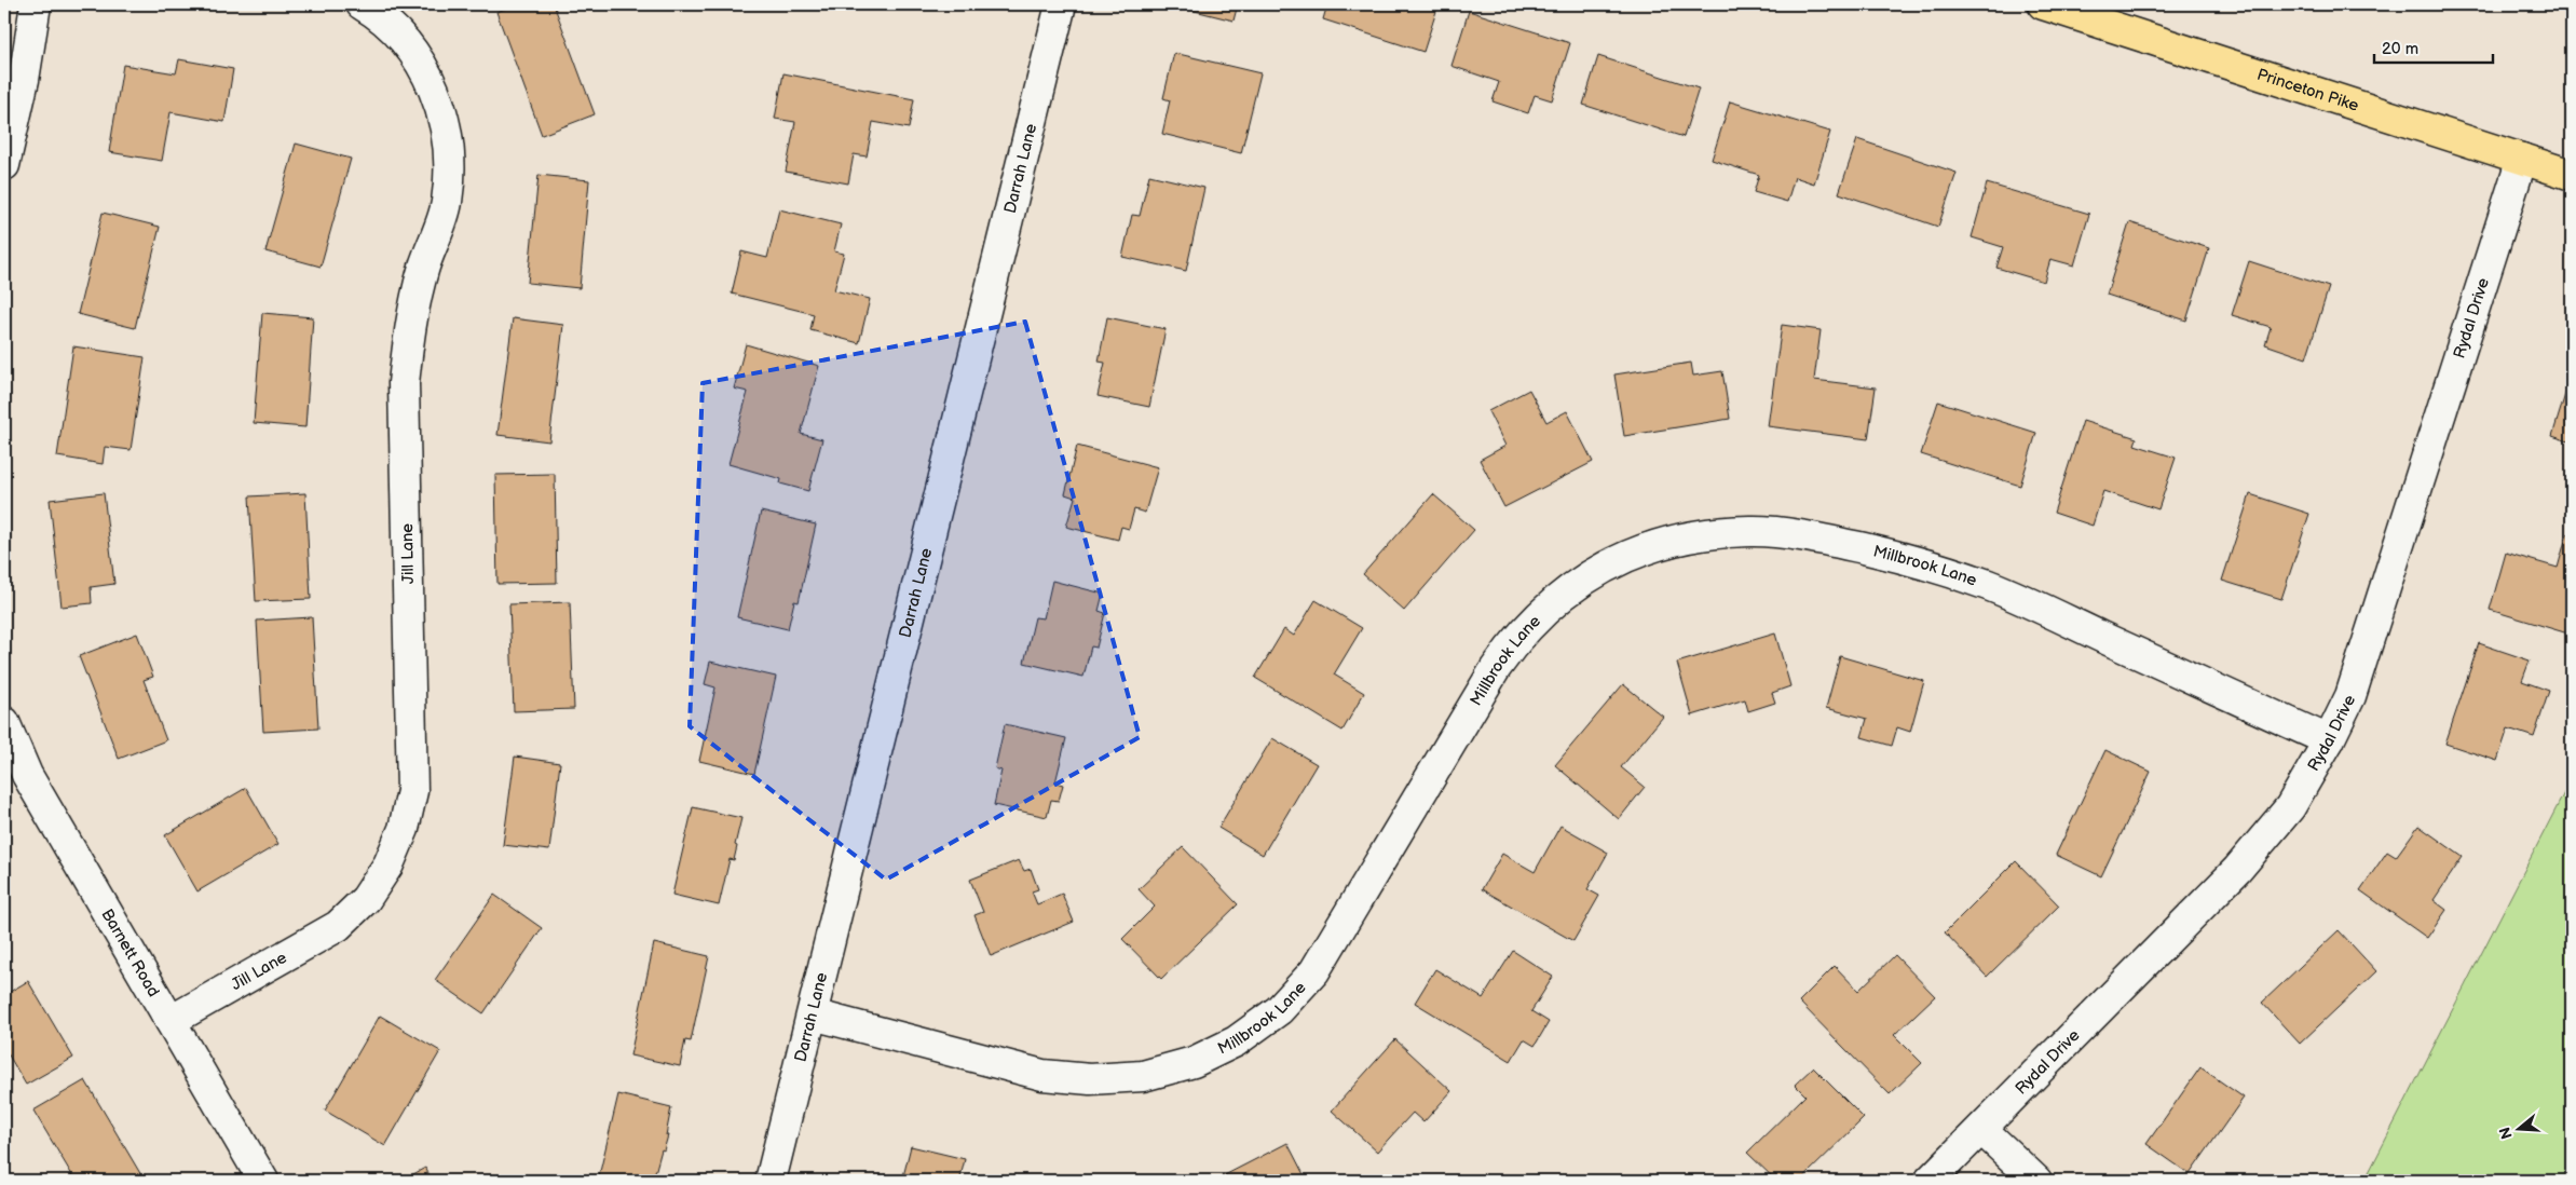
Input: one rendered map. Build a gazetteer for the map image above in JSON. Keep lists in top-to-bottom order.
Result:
{
  "streets": {
    "main road": ["Princeton Pike"],
    "street": [
      "Darrah Lane",
      "Rydal Drive",
      "Jill Lane",
      "Millbrook Lane",
      "Barnett Road"
    ]
  },
  "crossings": [
    ["Princeton Pike", "Rydal Drive"],
    ["Darrah Lane", "Millbrook Lane"],
    ["Rydal Drive", "Millbrook Lane"],
    ["Jill Lane", "Barnett Road"]
  ],
  "scale_bar": "20 m",
  "north": "left"
}
